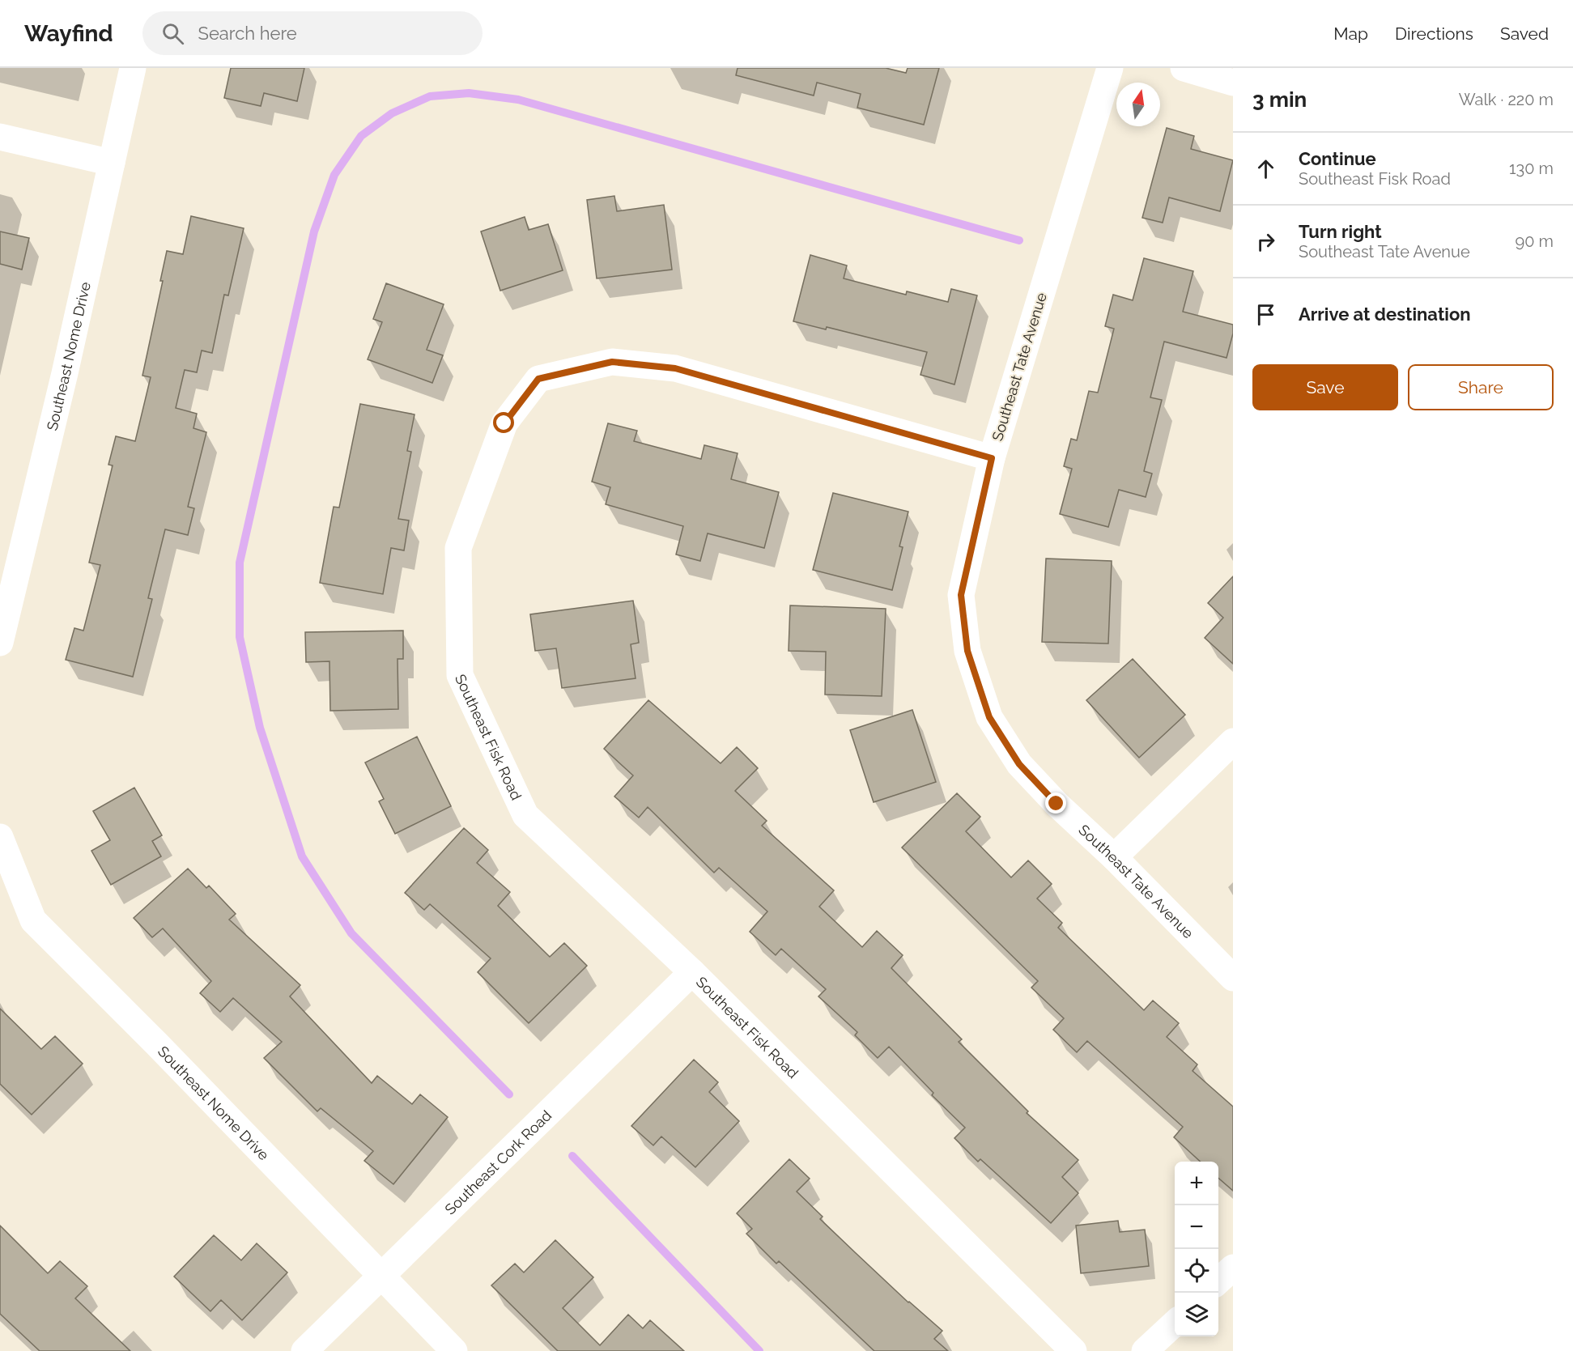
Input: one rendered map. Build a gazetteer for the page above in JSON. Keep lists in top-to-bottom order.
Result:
{
  "streets": {
    "street": [
      "Southeast Nome Drive",
      "Southeast Tate Avenue",
      "Southeast Fisk Road",
      "Southeast Cork Road"
    ]
  },
  "crossings": [
    ["Southeast Nome Drive", "Southeast Cork Road"],
    ["Southeast Tate Avenue", "Southeast Fisk Road"],
    ["Southeast Fisk Road", "Southeast Cork Road"]
  ],
  "north": "top",
  "page": {
    "header": "Wayfind",
    "search": "Search here",
    "nav": ["Map", "Directions", "Saved"],
    "heading": ["3 min", "Walk · 220 m"],
    "list": [
      ["Continue", "Southeast Fisk Road", "130 m"],
      ["Turn right", "Southeast Tate Avenue", "90 m"],
      "Arrive at destination"
    ],
    "buttons": ["Save", "Share"],
    "map_buttons": ["+", "−"]
  }
}
